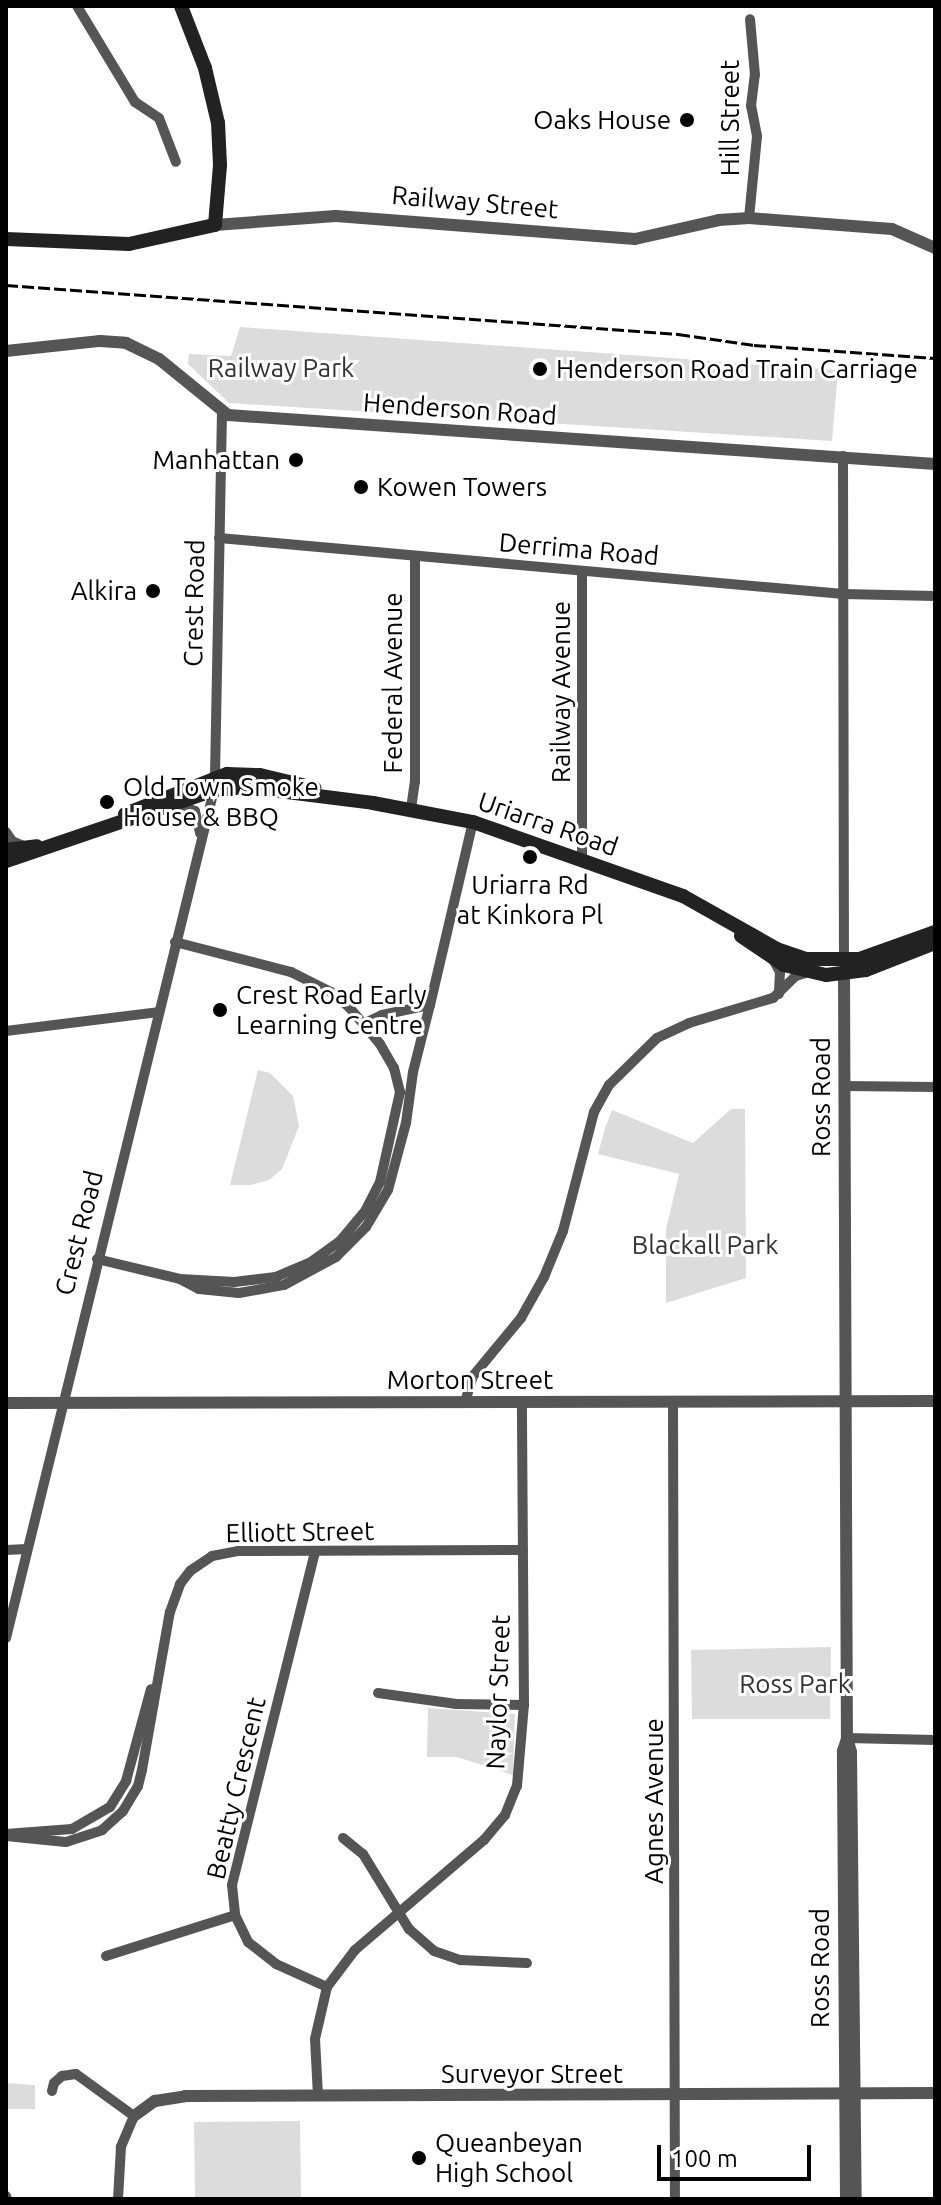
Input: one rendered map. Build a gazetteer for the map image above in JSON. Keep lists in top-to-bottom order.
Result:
{
  "streets": {
    "main road": ["Railway Street", "Uriarra Road"],
    "street": [
      "Hill Street",
      "Henderson Road",
      "Derrima Road",
      "Crest Road",
      "Federal Avenue",
      "Railway Avenue",
      "Ross Road",
      "Morton Street",
      "Elliott Street",
      "Naylor Street",
      "Beatty Crescent",
      "Agnes Avenue",
      "Surveyor Street"
    ]
  },
  "crossings": [
    ["Hill Street", "Railway Street"],
    ["Henderson Road", "Crest Road"],
    ["Henderson Road", "Ross Road"],
    ["Derrima Road", "Crest Road"],
    ["Derrima Road", "Federal Avenue"],
    ["Derrima Road", "Railway Avenue"],
    ["Derrima Road", "Ross Road"],
    ["Crest Road", "Uriarra Road"],
    ["Crest Road", "Morton Street"],
    ["Federal Avenue", "Uriarra Road"],
    ["Railway Avenue", "Uriarra Road"],
    ["Uriarra Road", "Ross Road"],
    ["Ross Road", "Morton Street"],
    ["Ross Road", "Surveyor Street"],
    ["Morton Street", "Naylor Street"],
    ["Morton Street", "Agnes Avenue"],
    ["Elliott Street", "Naylor Street"],
    ["Elliott Street", "Beatty Crescent"],
    ["Naylor Street", "Beatty Crescent"],
    ["Naylor Street", "Surveyor Street"],
    ["Agnes Avenue", "Surveyor Street"]
  ],
  "parks": ["Railway Park", "Blackall Park", "Ross Park"],
  "places": [
    "Oaks House",
    "Henderson Road Train Carriage",
    "Manhattan",
    "Kowen Towers",
    "Alkira",
    "Old Town Smoke House & BBQ",
    "Uriarra Rd at Kinkora Pl",
    "Crest Road Early Learning Centre",
    "Queanbeyan High School"
  ],
  "scale_bar": "100 m"
}
